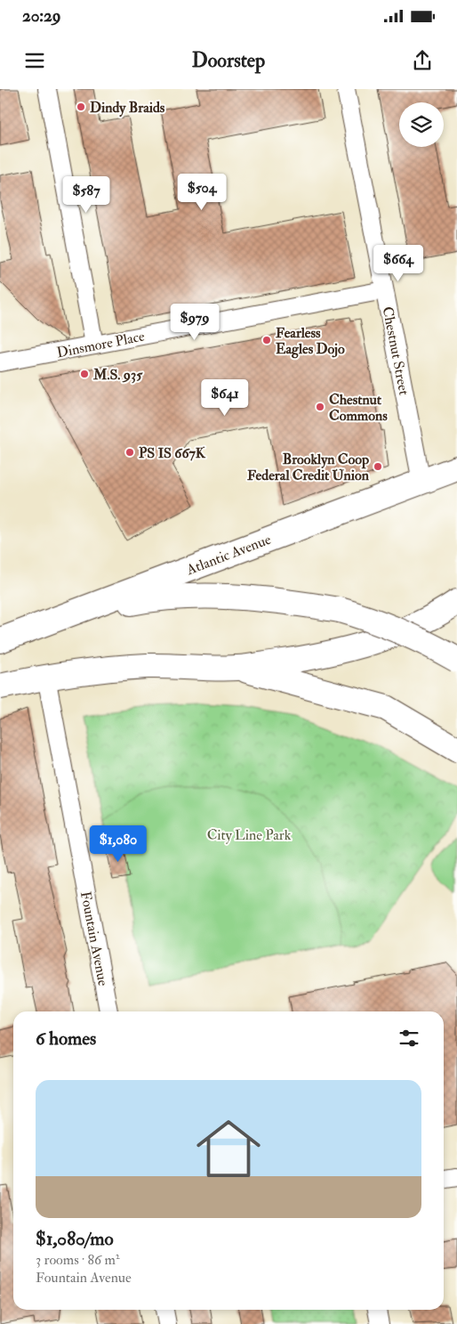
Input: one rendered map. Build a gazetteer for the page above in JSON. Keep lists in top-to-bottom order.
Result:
{
  "streets": {
    "main road": ["Atlantic Avenue"],
    "street": ["Dinsmore Place", "Chestnut Street", "Fountain Avenue"]
  },
  "crossings": [
    ["Dinsmore Place", "Chestnut Street"],
    ["Chestnut Street", "Atlantic Avenue"]
  ],
  "parks": ["City Line Park"],
  "places": [
    "Dindy Braids",
    "Fearless Eagles Dojo",
    "M.S. 935",
    "Chestnut Commons",
    "PS IS 667K",
    "Brooklyn Coop Federal Credit Union"
  ],
  "page": {
    "status": "20:29",
    "header": "Doorstep",
    "price": [
      "$504",
      "$587",
      "$664",
      "$979",
      "$641",
      "$1,080"
    ],
    "heading": "6 homes",
    "list": [
      {
        "name": "$1,080/mo",
        "note": "3 rooms · 86 m² · Fountain Avenue"
      }
    ]
  }
}
